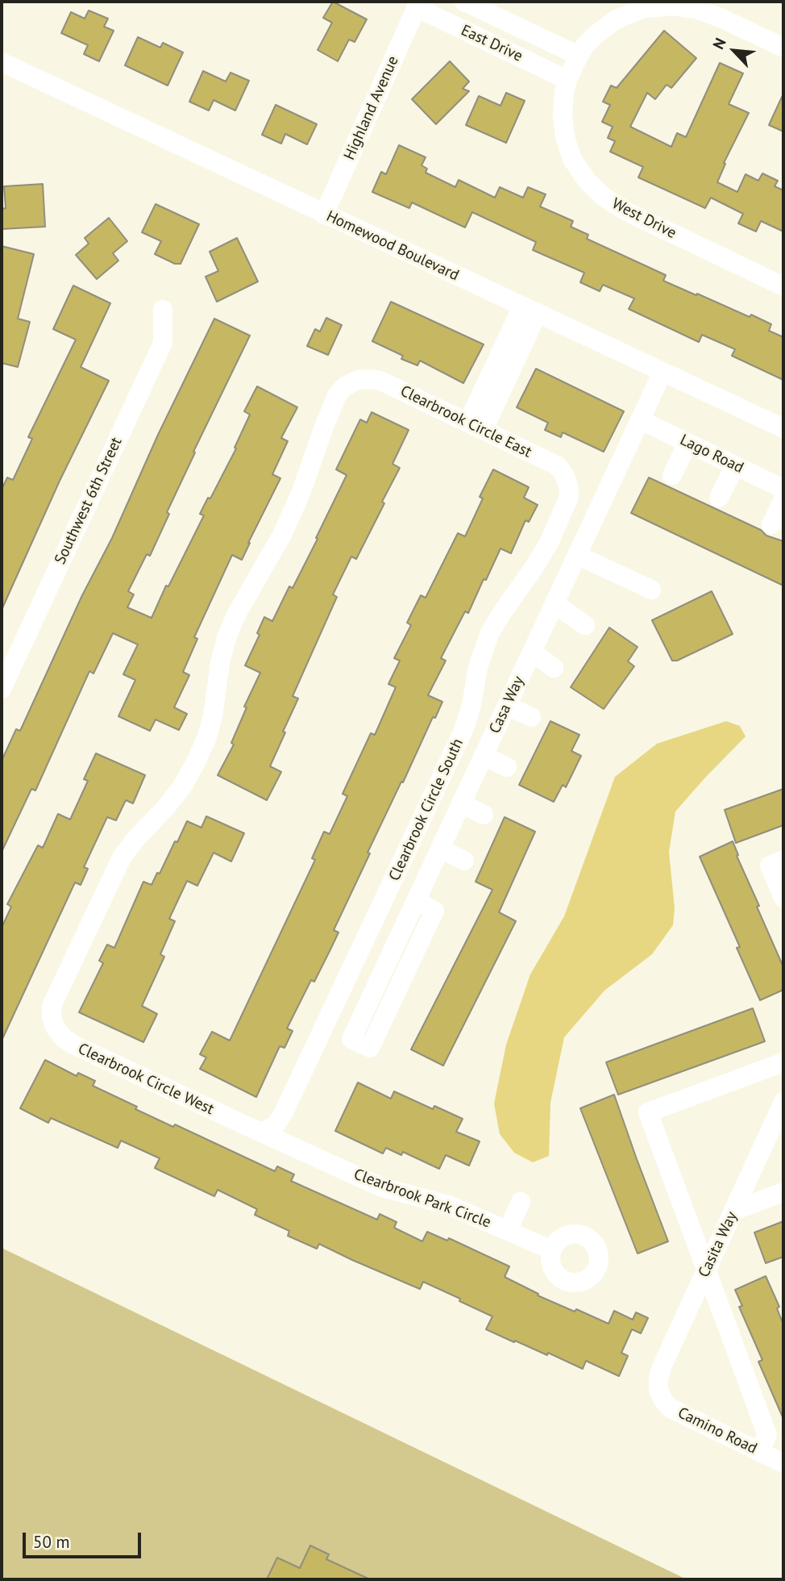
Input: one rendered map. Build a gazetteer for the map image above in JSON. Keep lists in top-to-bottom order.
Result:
{
  "streets": {
    "street": [
      "East Drive",
      "Highland Avenue",
      "West Drive",
      "Homewood Boulevard",
      "Clearbrook Circle East",
      "Lago Road",
      "Southwest 6th Street",
      "Casa Way",
      "Clearbrook Circle South",
      "Clearbrook Circle West",
      "Clearbrook Park Circle",
      "Casita Way",
      "Camino Road"
    ]
  },
  "crossings": [
    ["East Drive", "Highland Avenue"],
    ["East Drive", "West Drive"],
    ["Highland Avenue", "Homewood Boulevard"],
    ["Homewood Boulevard", "Casa Way"],
    ["Clearbrook Circle East", "Clearbrook Circle South"],
    ["Clearbrook Circle East", "Clearbrook Circle West"],
    ["Lago Road", "Casa Way"],
    ["Clearbrook Circle South", "Clearbrook Circle West"],
    ["Clearbrook Circle South", "Clearbrook Park Circle"],
    ["Clearbrook Circle West", "Clearbrook Park Circle"],
    ["Casita Way", "Camino Road"]
  ],
  "scale_bar": "50 m",
  "north": "top left"
}
